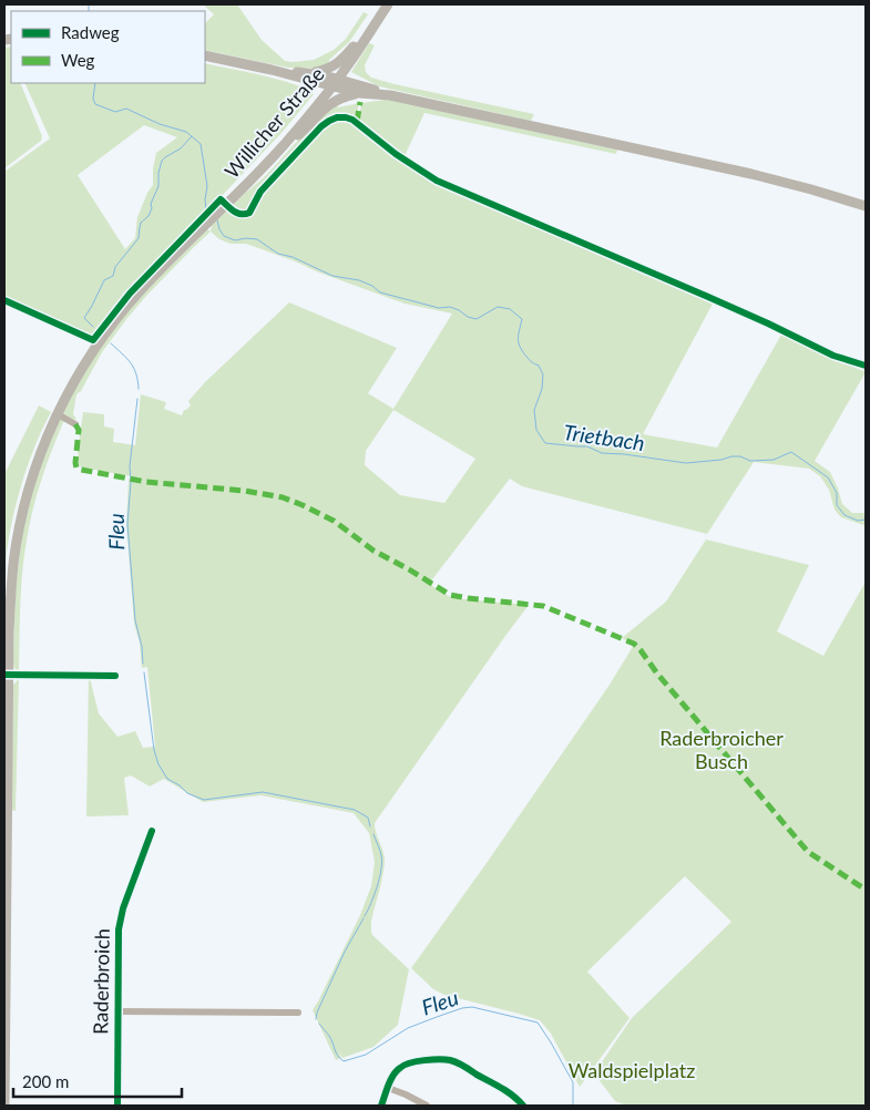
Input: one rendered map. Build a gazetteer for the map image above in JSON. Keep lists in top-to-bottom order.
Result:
{
  "streets": {
    "main road": ["Willicher Straße"],
    "street": ["Raderbroich"]
  },
  "water": ["Trietbach", "Fleu"],
  "parks": ["Raderbroicher Busch", "Waldspielplatz"],
  "legend": ["Radweg", "Weg"],
  "scale_bar": "200 m"
}
